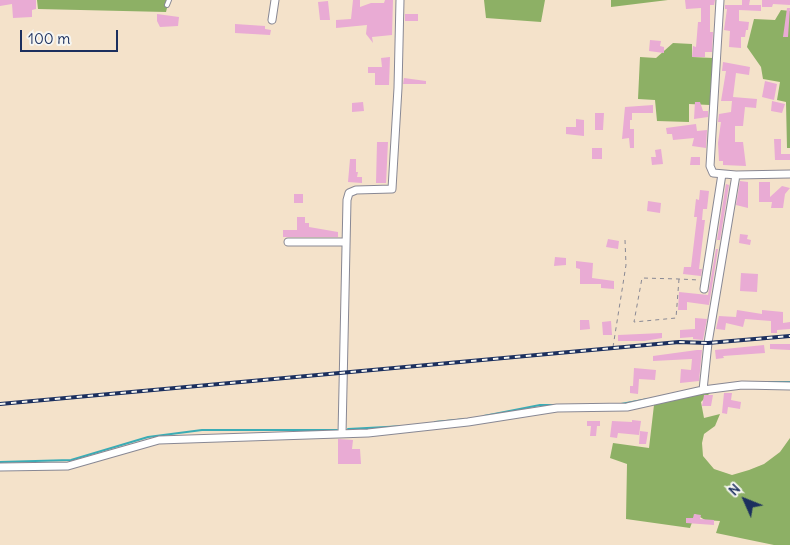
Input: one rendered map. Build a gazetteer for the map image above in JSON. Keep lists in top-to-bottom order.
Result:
{
  "scale_bar": "100 m",
  "north": "top left"
}
